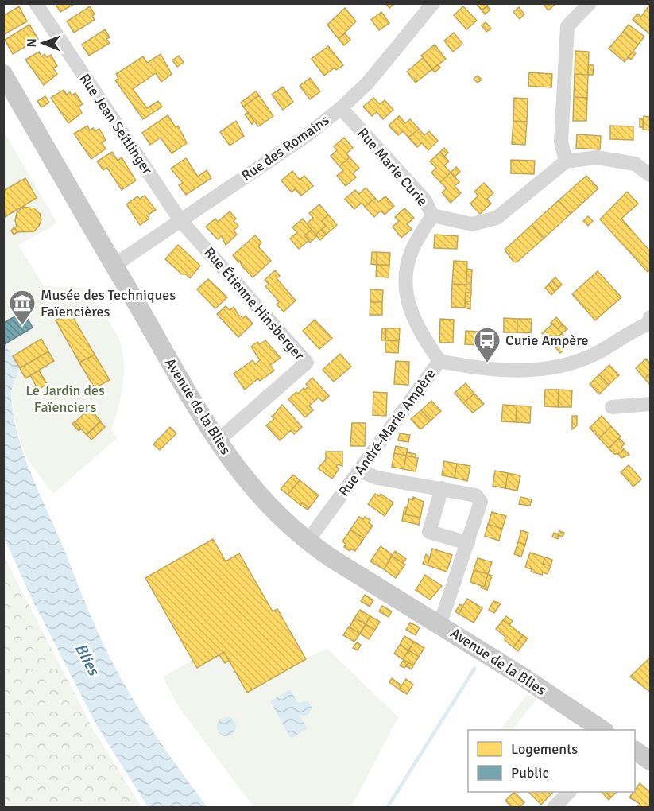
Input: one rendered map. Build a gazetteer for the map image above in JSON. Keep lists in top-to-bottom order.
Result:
{
  "streets": {
    "main road": ["Avenue de la Blies"],
    "street": [
      "Rue Jean Seitlinger",
      "Rue des Romains",
      "Rue Marie Curie",
      "Rue Étienne Hinsberger",
      "Rue André-Marie Ampère"
    ]
  },
  "crossings": [
    ["Rue Jean Seitlinger", "Rue des Romains"],
    ["Rue Jean Seitlinger", "Rue Étienne Hinsberger"],
    ["Rue des Romains", "Rue Marie Curie"],
    ["Rue des Romains", "Rue Étienne Hinsberger"],
    ["Rue des Romains", "Avenue de la Blies"],
    ["Rue Marie Curie", "Rue André-Marie Ampère"],
    ["Rue Étienne Hinsberger", "Avenue de la Blies"],
    ["Avenue de la Blies", "Rue André-Marie Ampère"]
  ],
  "water": ["Blies"],
  "parks": ["Le Jardin des Faïenciers"],
  "places": {
    "museum": ["Musée des Techniques Faïencières"],
    "bus stop": ["Curie Ampère"]
  },
  "legend": ["Logements", "Public"],
  "north": "left"
}
